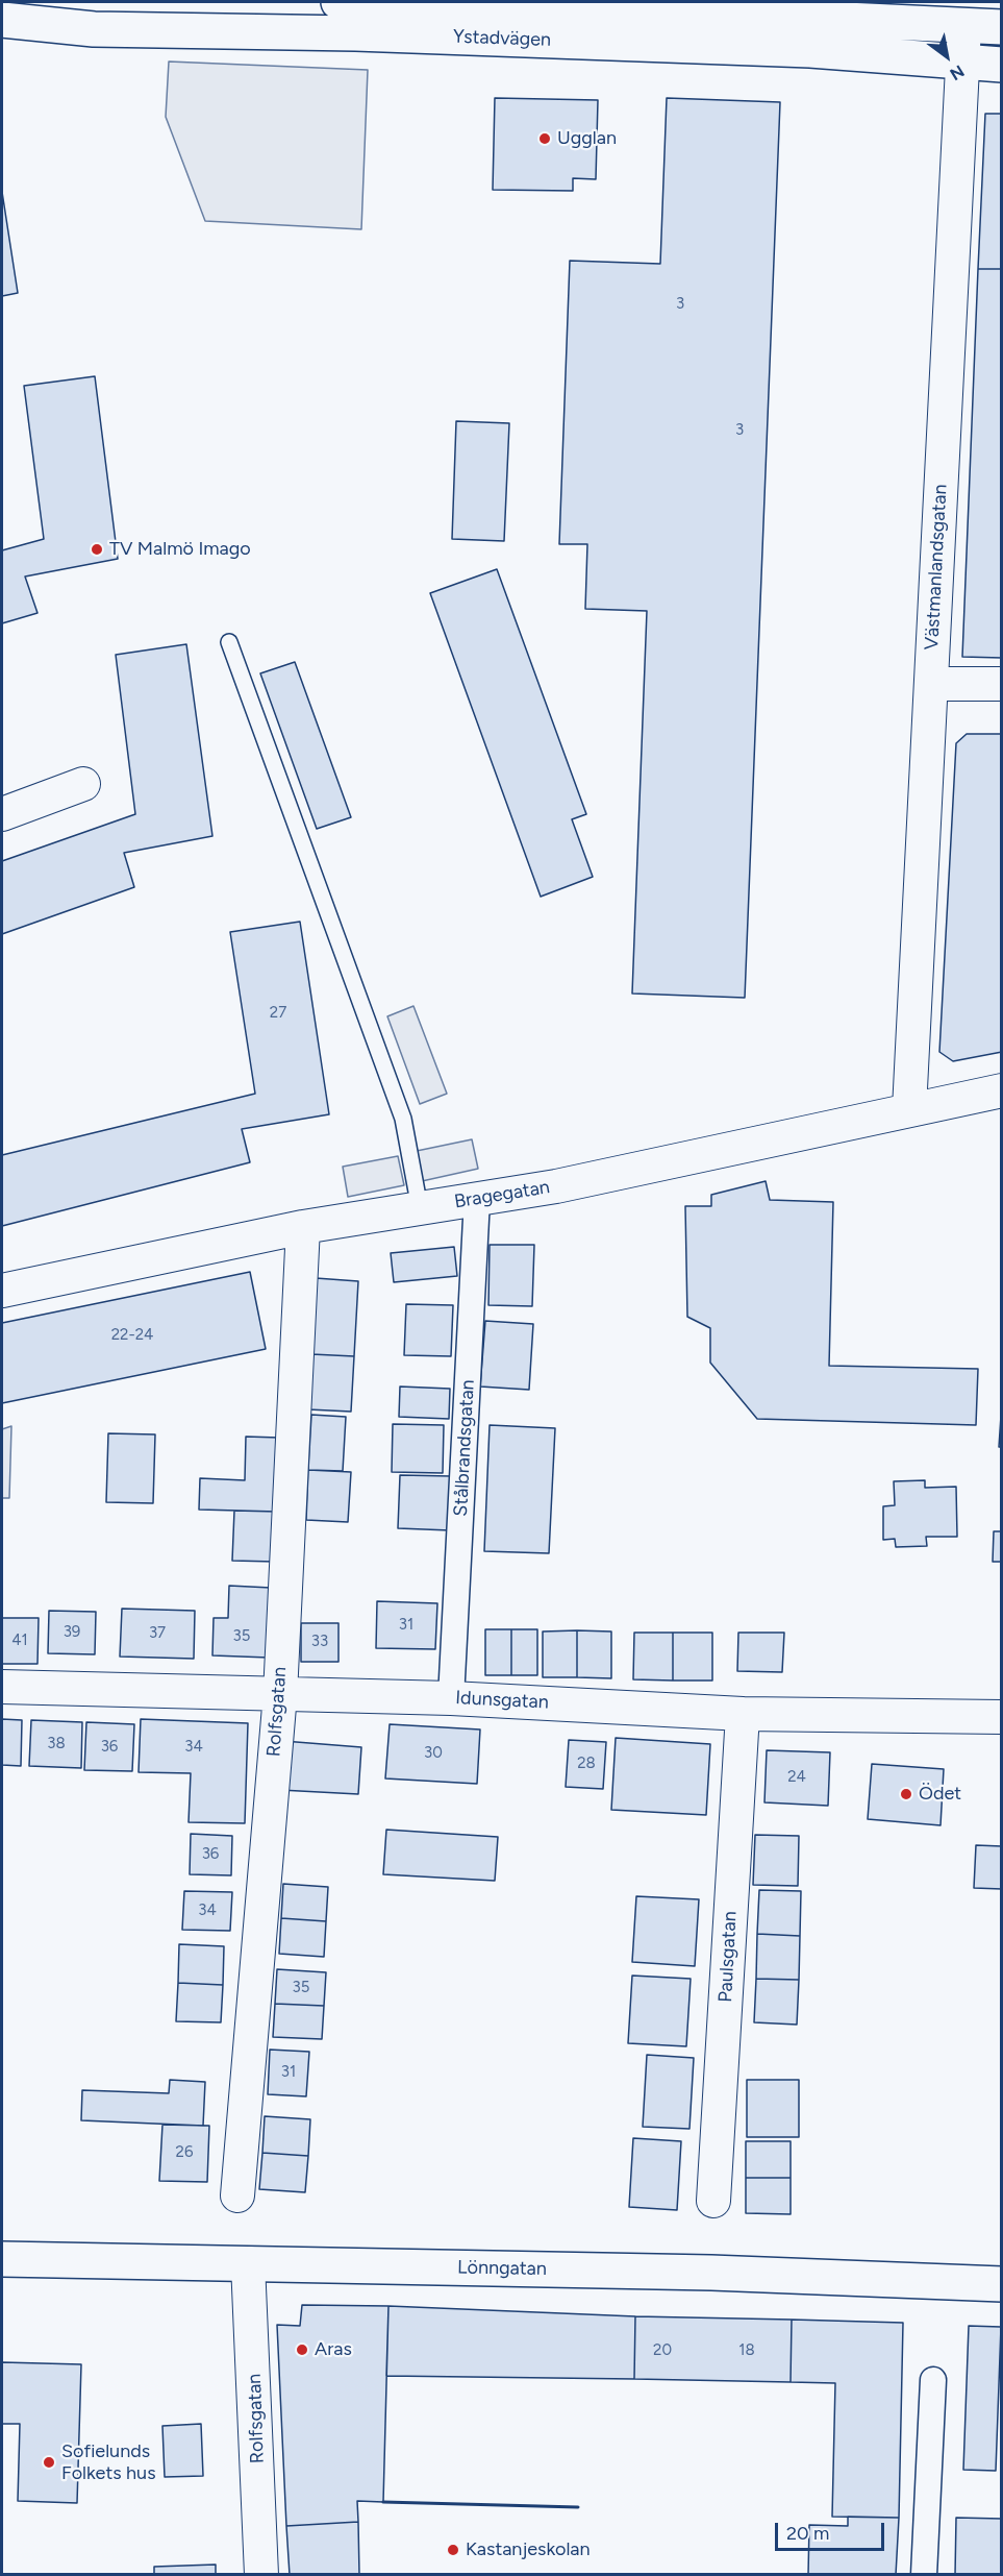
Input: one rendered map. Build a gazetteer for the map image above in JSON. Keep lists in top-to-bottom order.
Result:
{
  "streets": {
    "main road": ["Ystadvägen", "Lönngatan"],
    "street": [
      "Västmanlandsgatan",
      "Bragegatan",
      "Stålbrandsgatan",
      "Idunsgatan",
      "Rolfsgatan",
      "Paulsgatan"
    ]
  },
  "crossings": [
    ["Ystadvägen", "Västmanlandsgatan"],
    ["Västmanlandsgatan", "Bragegatan"],
    ["Bragegatan", "Stålbrandsgatan"],
    ["Bragegatan", "Rolfsgatan"],
    ["Stålbrandsgatan", "Idunsgatan"],
    ["Idunsgatan", "Rolfsgatan"],
    ["Idunsgatan", "Paulsgatan"],
    ["Rolfsgatan", "Lönngatan"]
  ],
  "places": [
    "Ugglan",
    "TV Malmö Imago",
    "Ödet",
    "Aras",
    "Sofielunds Folkets hus",
    "Kastanjeskolan"
  ],
  "house_numbers": [
    "3",
    "3",
    "27",
    "22-24",
    "31",
    "39",
    "37",
    "35",
    "41",
    "33",
    "38",
    "36",
    "34",
    "30",
    "28",
    "24",
    "36",
    "34",
    "35",
    "31",
    "26",
    "20",
    "18"
  ],
  "scale_bar": "20 m",
  "north": "bottom right"
}
